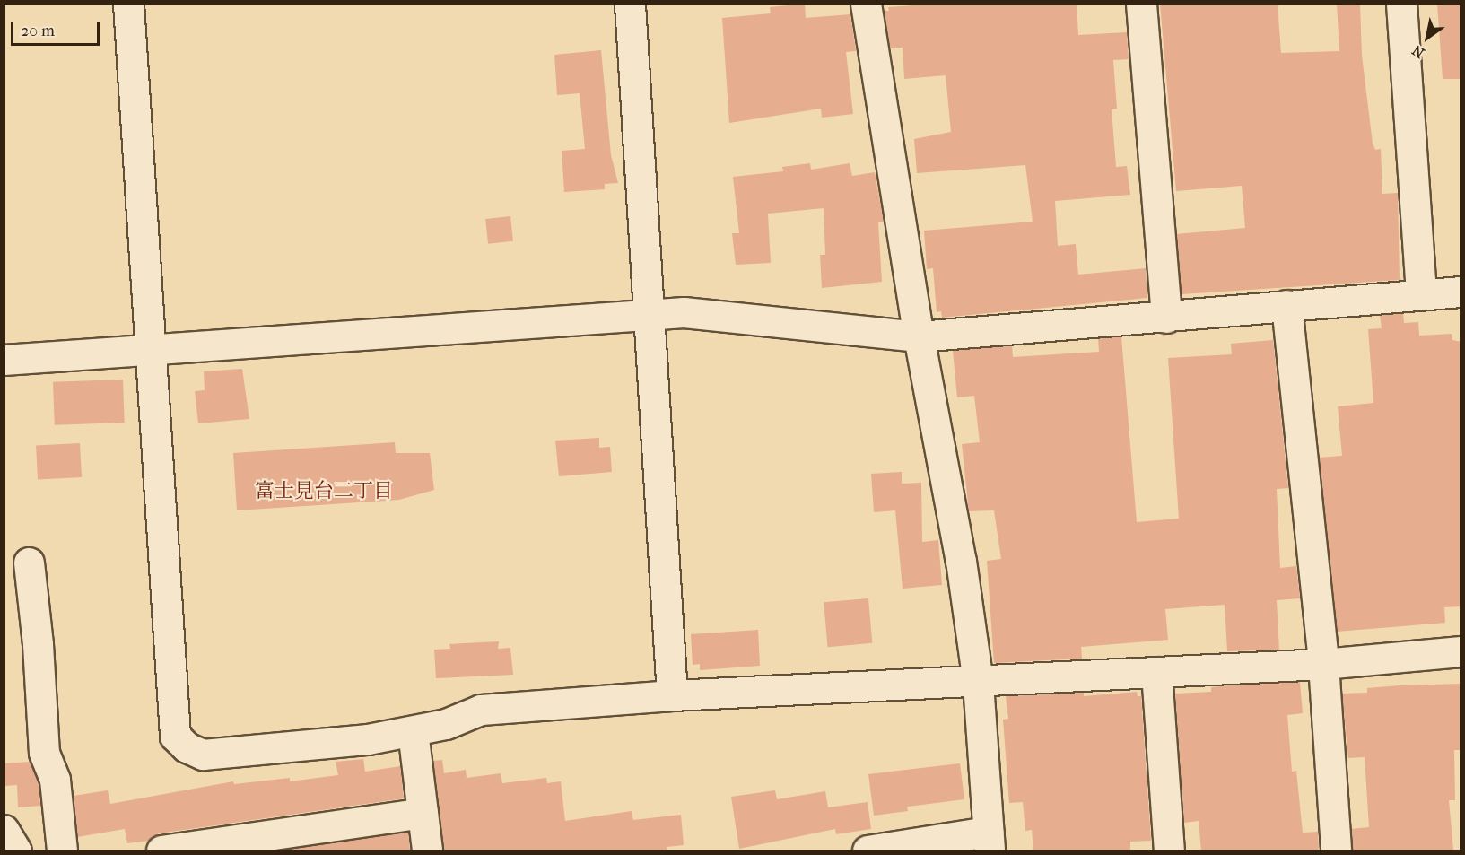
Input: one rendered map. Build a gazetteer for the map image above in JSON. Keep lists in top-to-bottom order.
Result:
{
  "districts": ["富士見台二丁目"],
  "scale_bar": "20 m",
  "north": "bottom left"
}
